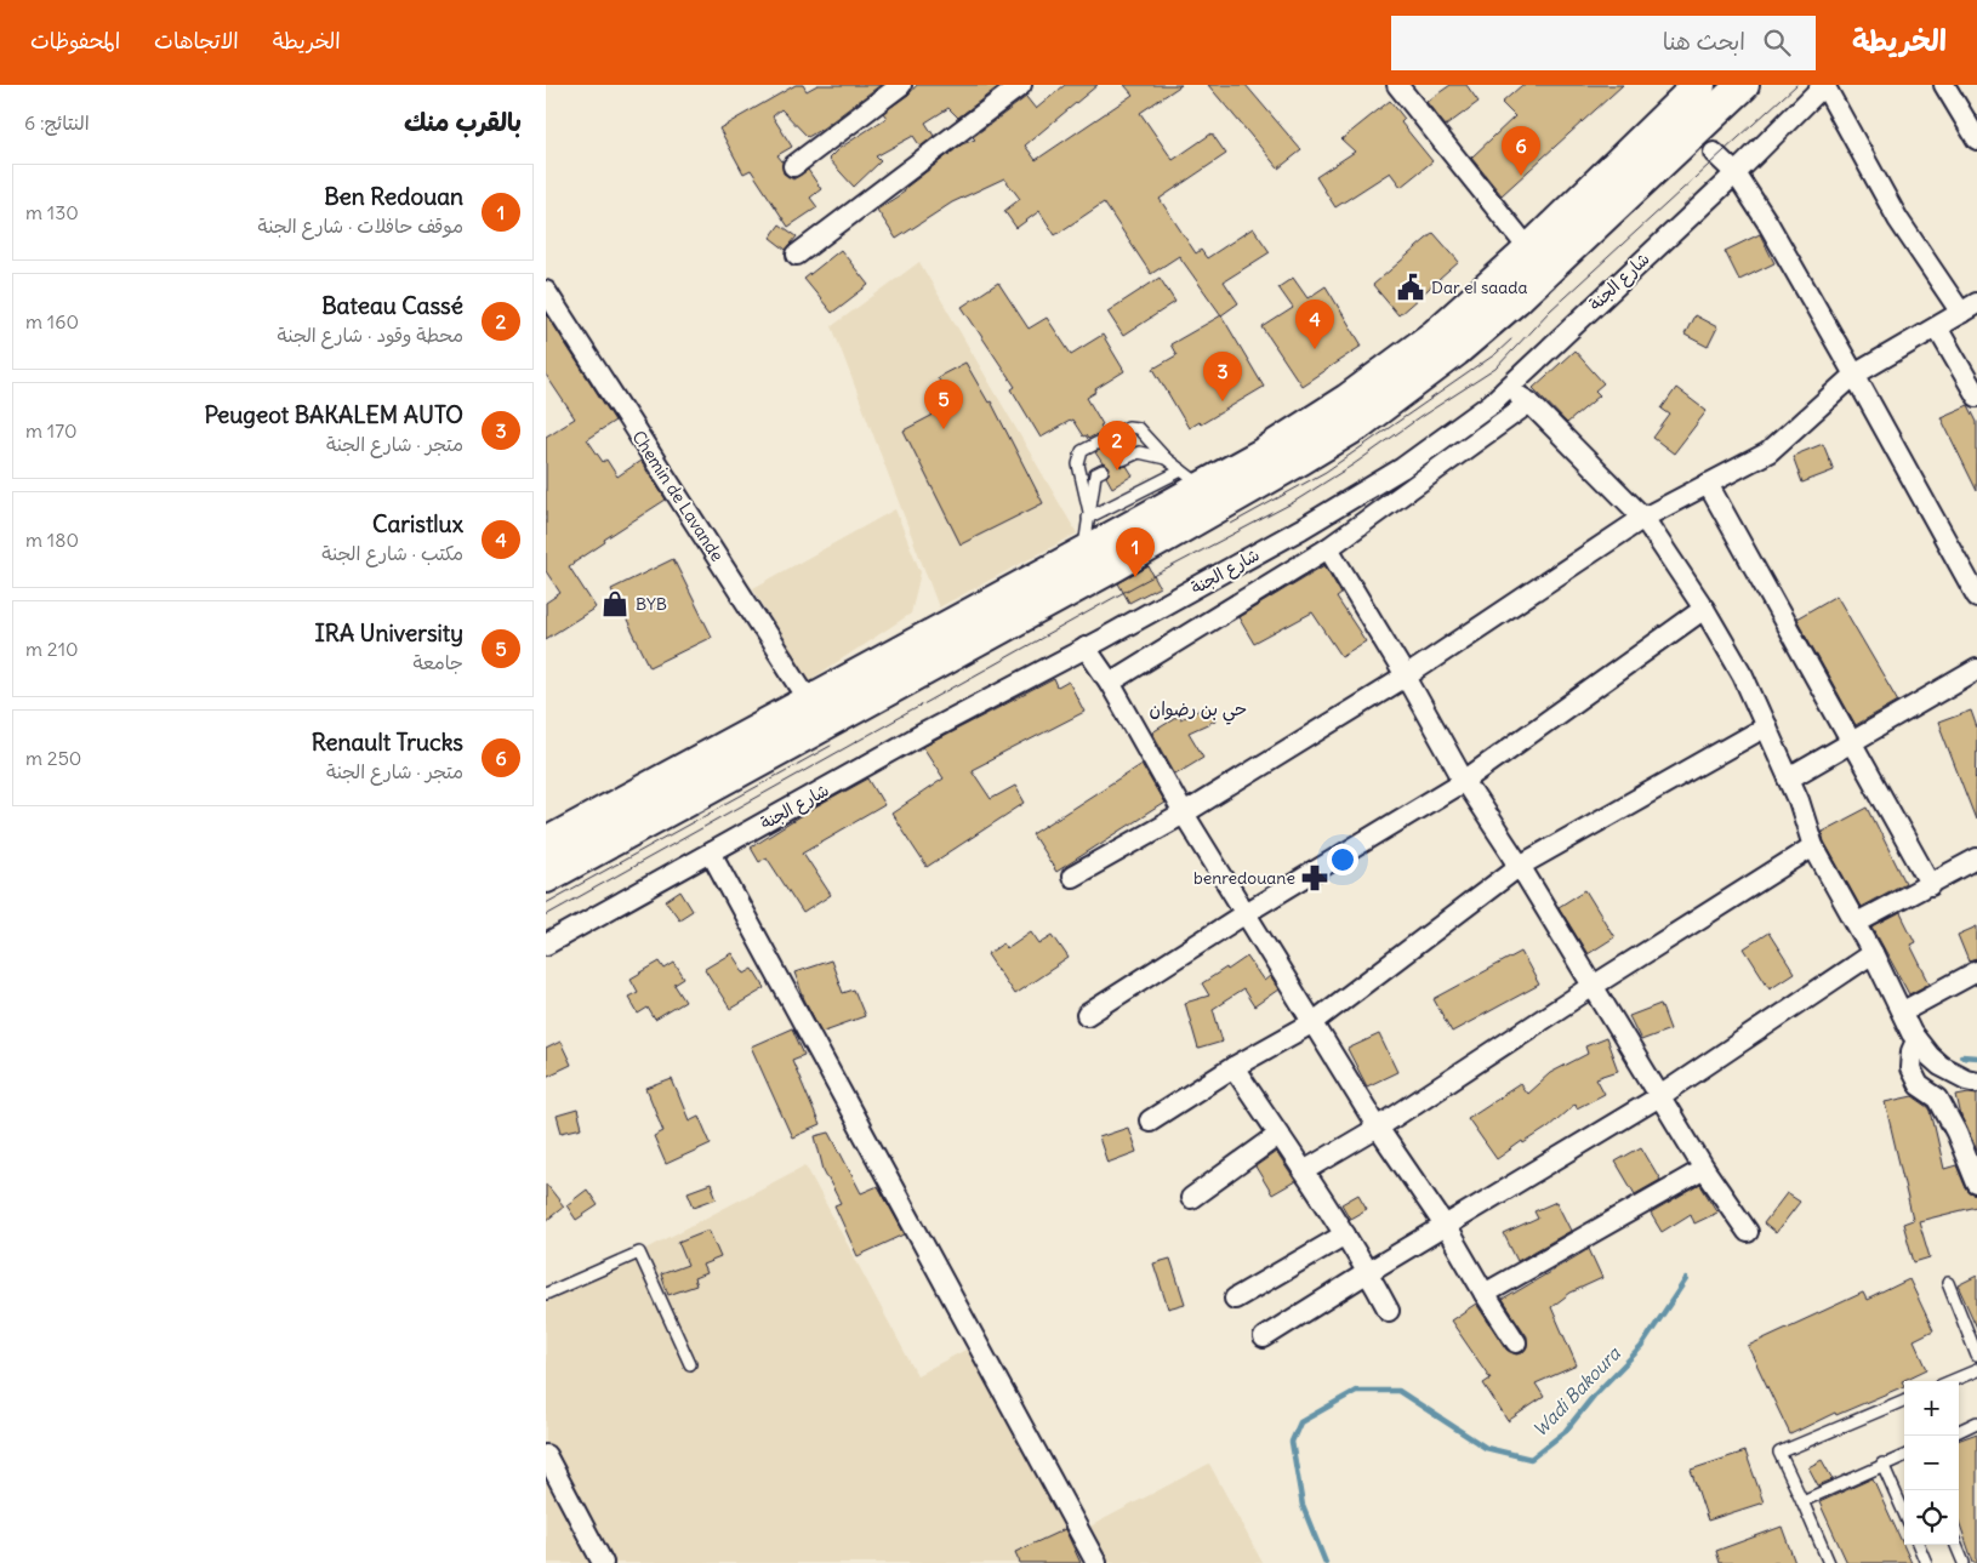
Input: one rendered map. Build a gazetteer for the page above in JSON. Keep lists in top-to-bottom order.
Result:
{
  "streets": {
    "street": ["شارع الجنة", "Chemin de Lavande"]
  },
  "districts": ["حي بن رضوان"],
  "water": ["Wadi Bakoura"],
  "places": {
    "public building": ["Dar el saada"],
    "shop": ["BYB"],
    "pharmacy": ["benredouane"]
  },
  "page": {
    "header": "الخريطة",
    "search": "ابحث هنا",
    "nav": ["الخريطة", "الاتجاهات", "المحفوظات"],
    "heading": ["بالقرب منك", "النتائج: 6"],
    "pins": [
      "6",
      "4",
      "3",
      "5",
      "2",
      "1"
    ],
    "list": [
      {
        "mark": "1",
        "name": "Ben Redouan",
        "note": "موقف حافلات · شارع الجنة",
        "value": "130 m"
      },
      {
        "mark": "2",
        "name": "Bateau Cassé",
        "note": "محطة وقود · شارع الجنة",
        "value": "160 m"
      },
      {
        "mark": "3",
        "name": "Peugeot BAKALEM AUTO",
        "note": "متجر · شارع الجنة",
        "value": "170 m"
      },
      {
        "mark": "4",
        "name": "Caristlux",
        "note": "مكتب · شارع الجنة",
        "value": "180 m"
      },
      {
        "mark": "5",
        "name": "IRA University",
        "note": "جامعة",
        "value": "210 m"
      },
      {
        "mark": "6",
        "name": "Renault Trucks",
        "note": "متجر · شارع الجنة",
        "value": "250 m"
      }
    ],
    "map_buttons": ["+", "−"]
  }
}
